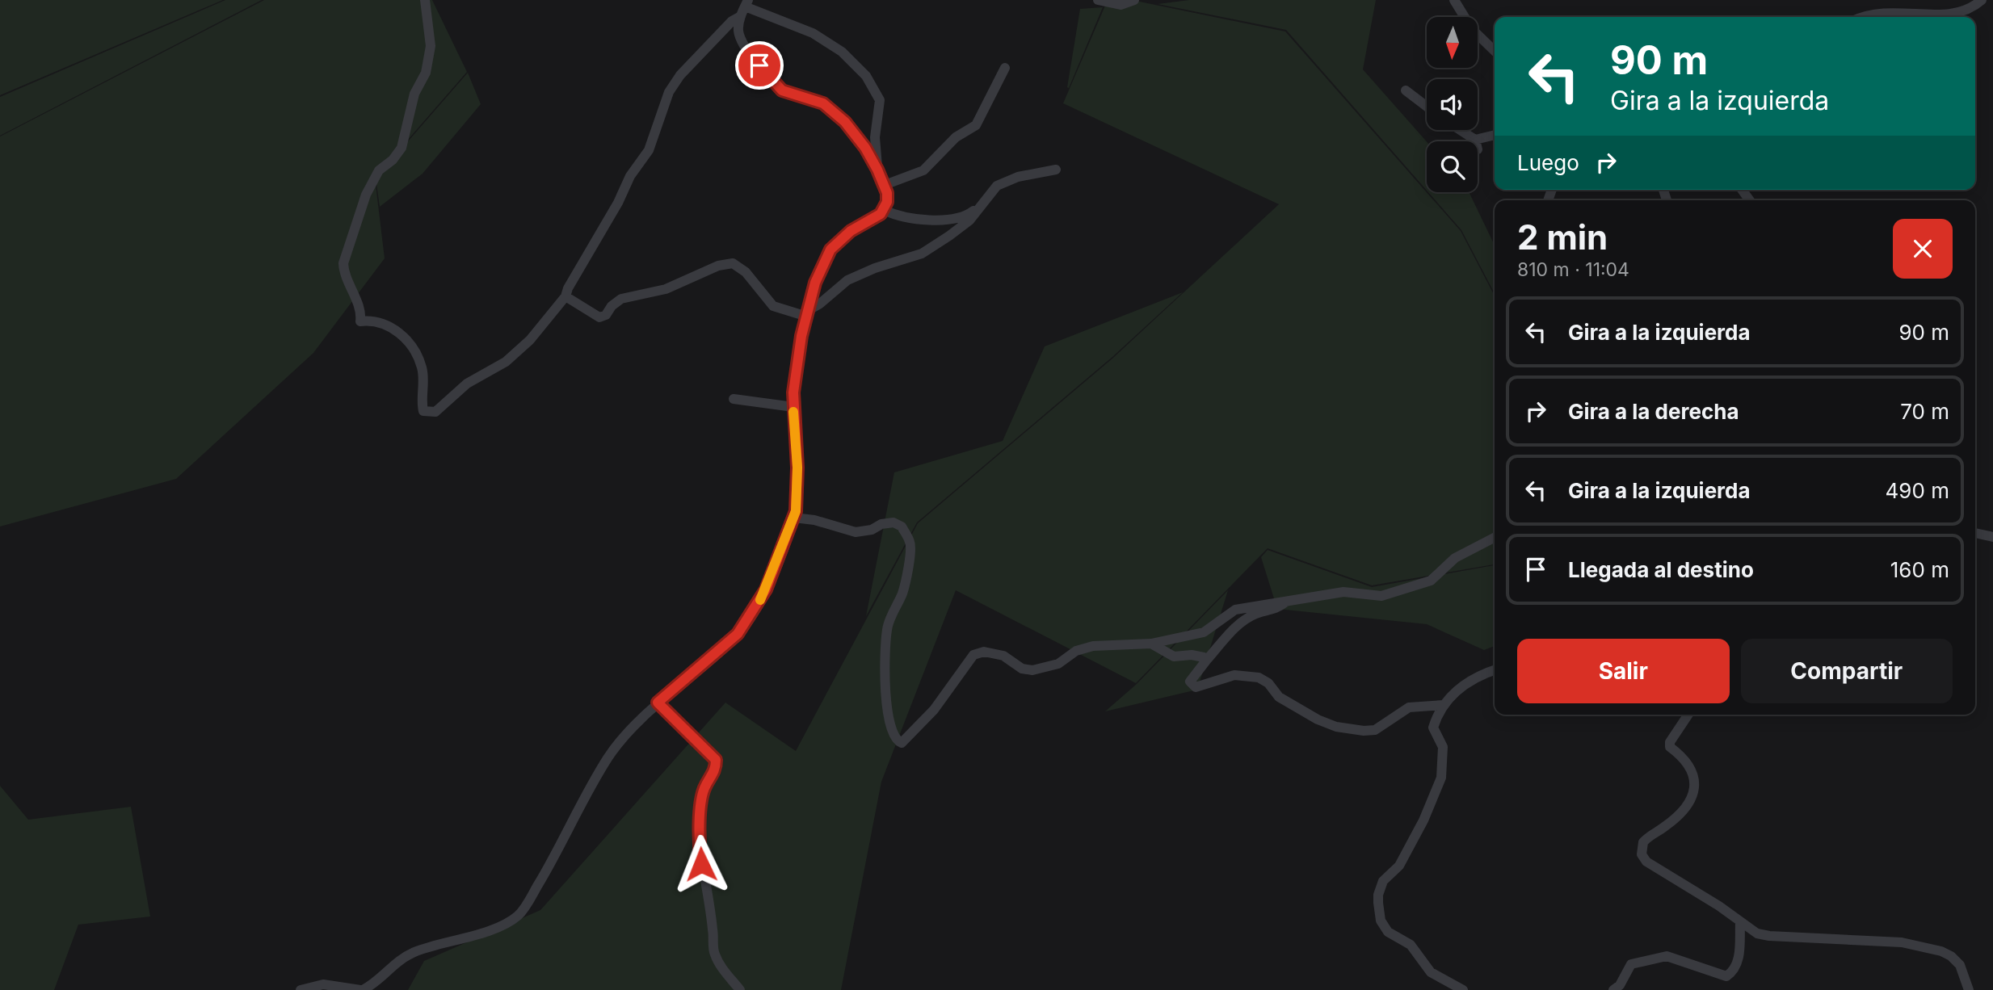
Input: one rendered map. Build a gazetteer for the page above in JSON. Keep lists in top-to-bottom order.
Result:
{
  "north": "bottom",
  "page": {
    "turn": ["90 m", "Gira a la izquierda"],
    "then": "Luego",
    "heading": ["2 min", "810 m · 11:04"],
    "list": [
      {
        "name": "Gira a la izquierda",
        "value": "90 m"
      },
      {
        "name": "Gira a la derecha",
        "value": "70 m"
      },
      {
        "name": "Gira a la izquierda",
        "value": "490 m"
      },
      {
        "name": "Llegada al destino",
        "value": "160 m"
      }
    ],
    "buttons": ["Salir", "Compartir"]
  }
}
